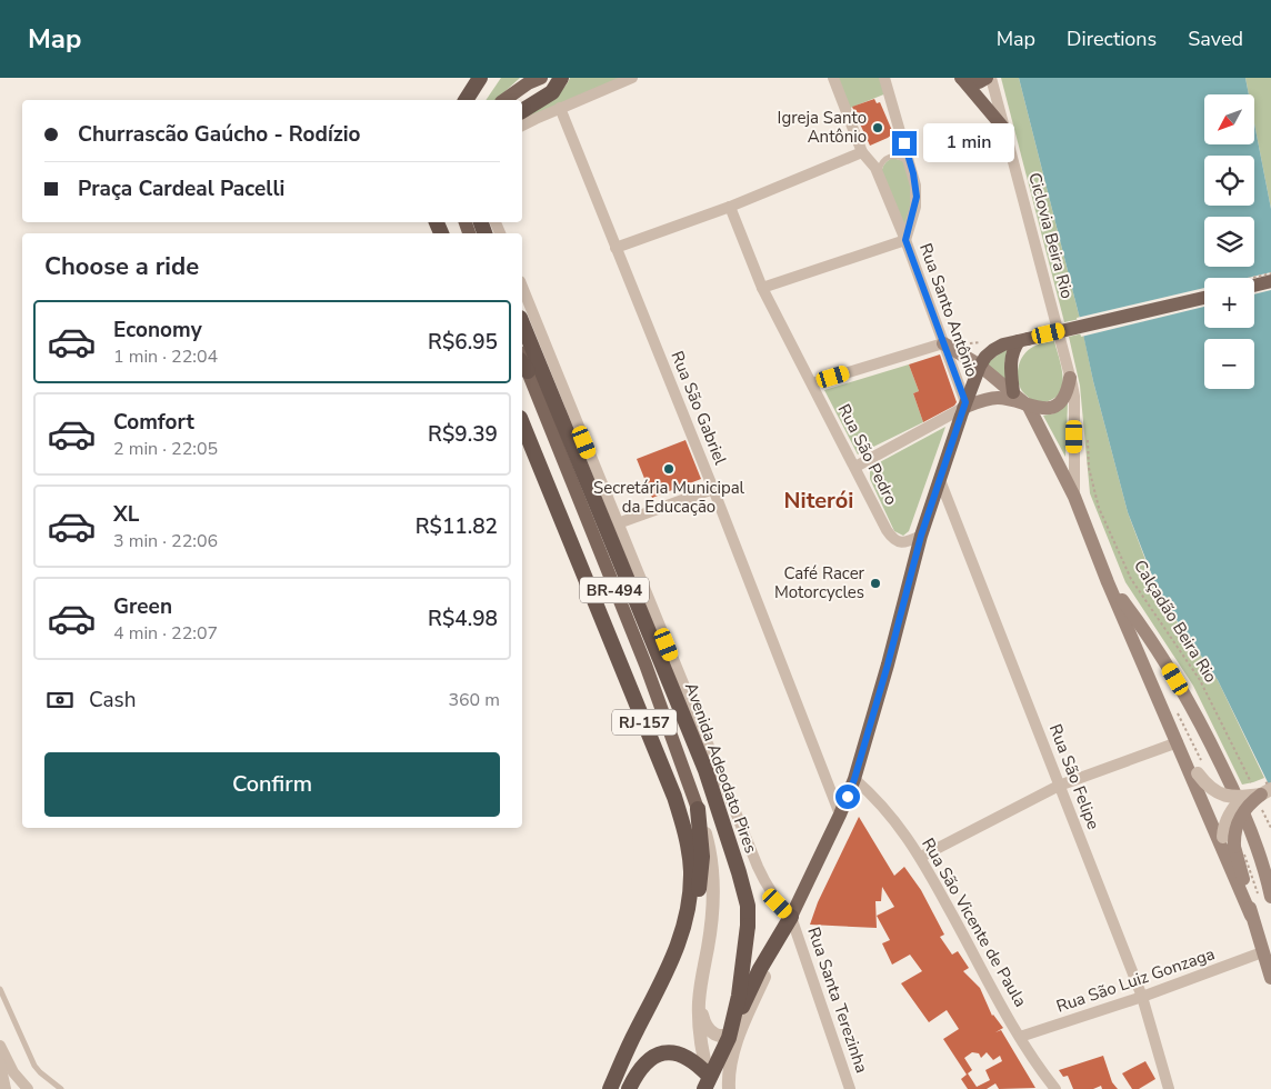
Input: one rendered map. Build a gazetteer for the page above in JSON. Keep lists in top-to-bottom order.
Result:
{
  "streets": {
    "highway": ["BR-494", "RJ-157", "Avenida Adeodato Pires"],
    "street": [
      "Rua Santo Antônio",
      "Rua São Gabriel",
      "Rua São Pedro",
      "Rua São Felipe",
      "Rua São Vicente de Paula",
      "Rua São Luiz Gonzaga",
      "Rua Santa Terezinha"
    ],
    "path": ["Calçadão Beira Rio"]
  },
  "crossings": [
    ["Rua São Felipe", "Rua São Luiz Gonzaga"],
    ["Rua São Vicente de Paula", "Rua São Luiz Gonzaga"]
  ],
  "districts": ["Niterói"],
  "places": ["Igreja Santo Antônio", "Secretária Municipal da Educação", "Café Racer Motorcycles"],
  "north": "bottom left",
  "page": {
    "header": "Map",
    "nav": ["Map", "Directions", "Saved"],
    "map_buttons": ["+", "−"],
    "banner": ["Churrascão Gaúcho - Rodízio", "Praça Cardeal Pacelli"],
    "bubble": "1 min",
    "heading": "Choose a ride",
    "list": [
      {
        "name": "Economy",
        "note": "1 min · 22:04",
        "value": "R$6.95"
      },
      {
        "name": "Comfort",
        "note": "2 min · 22:05",
        "value": "R$9.39"
      },
      {
        "name": "XL",
        "note": "3 min · 22:06",
        "value": "R$11.82"
      },
      {
        "name": "Green",
        "note": "4 min · 22:07",
        "value": "R$4.98"
      }
    ],
    "pay": ["Cash", "360 m"],
    "buttons": "Confirm"
  }
}
